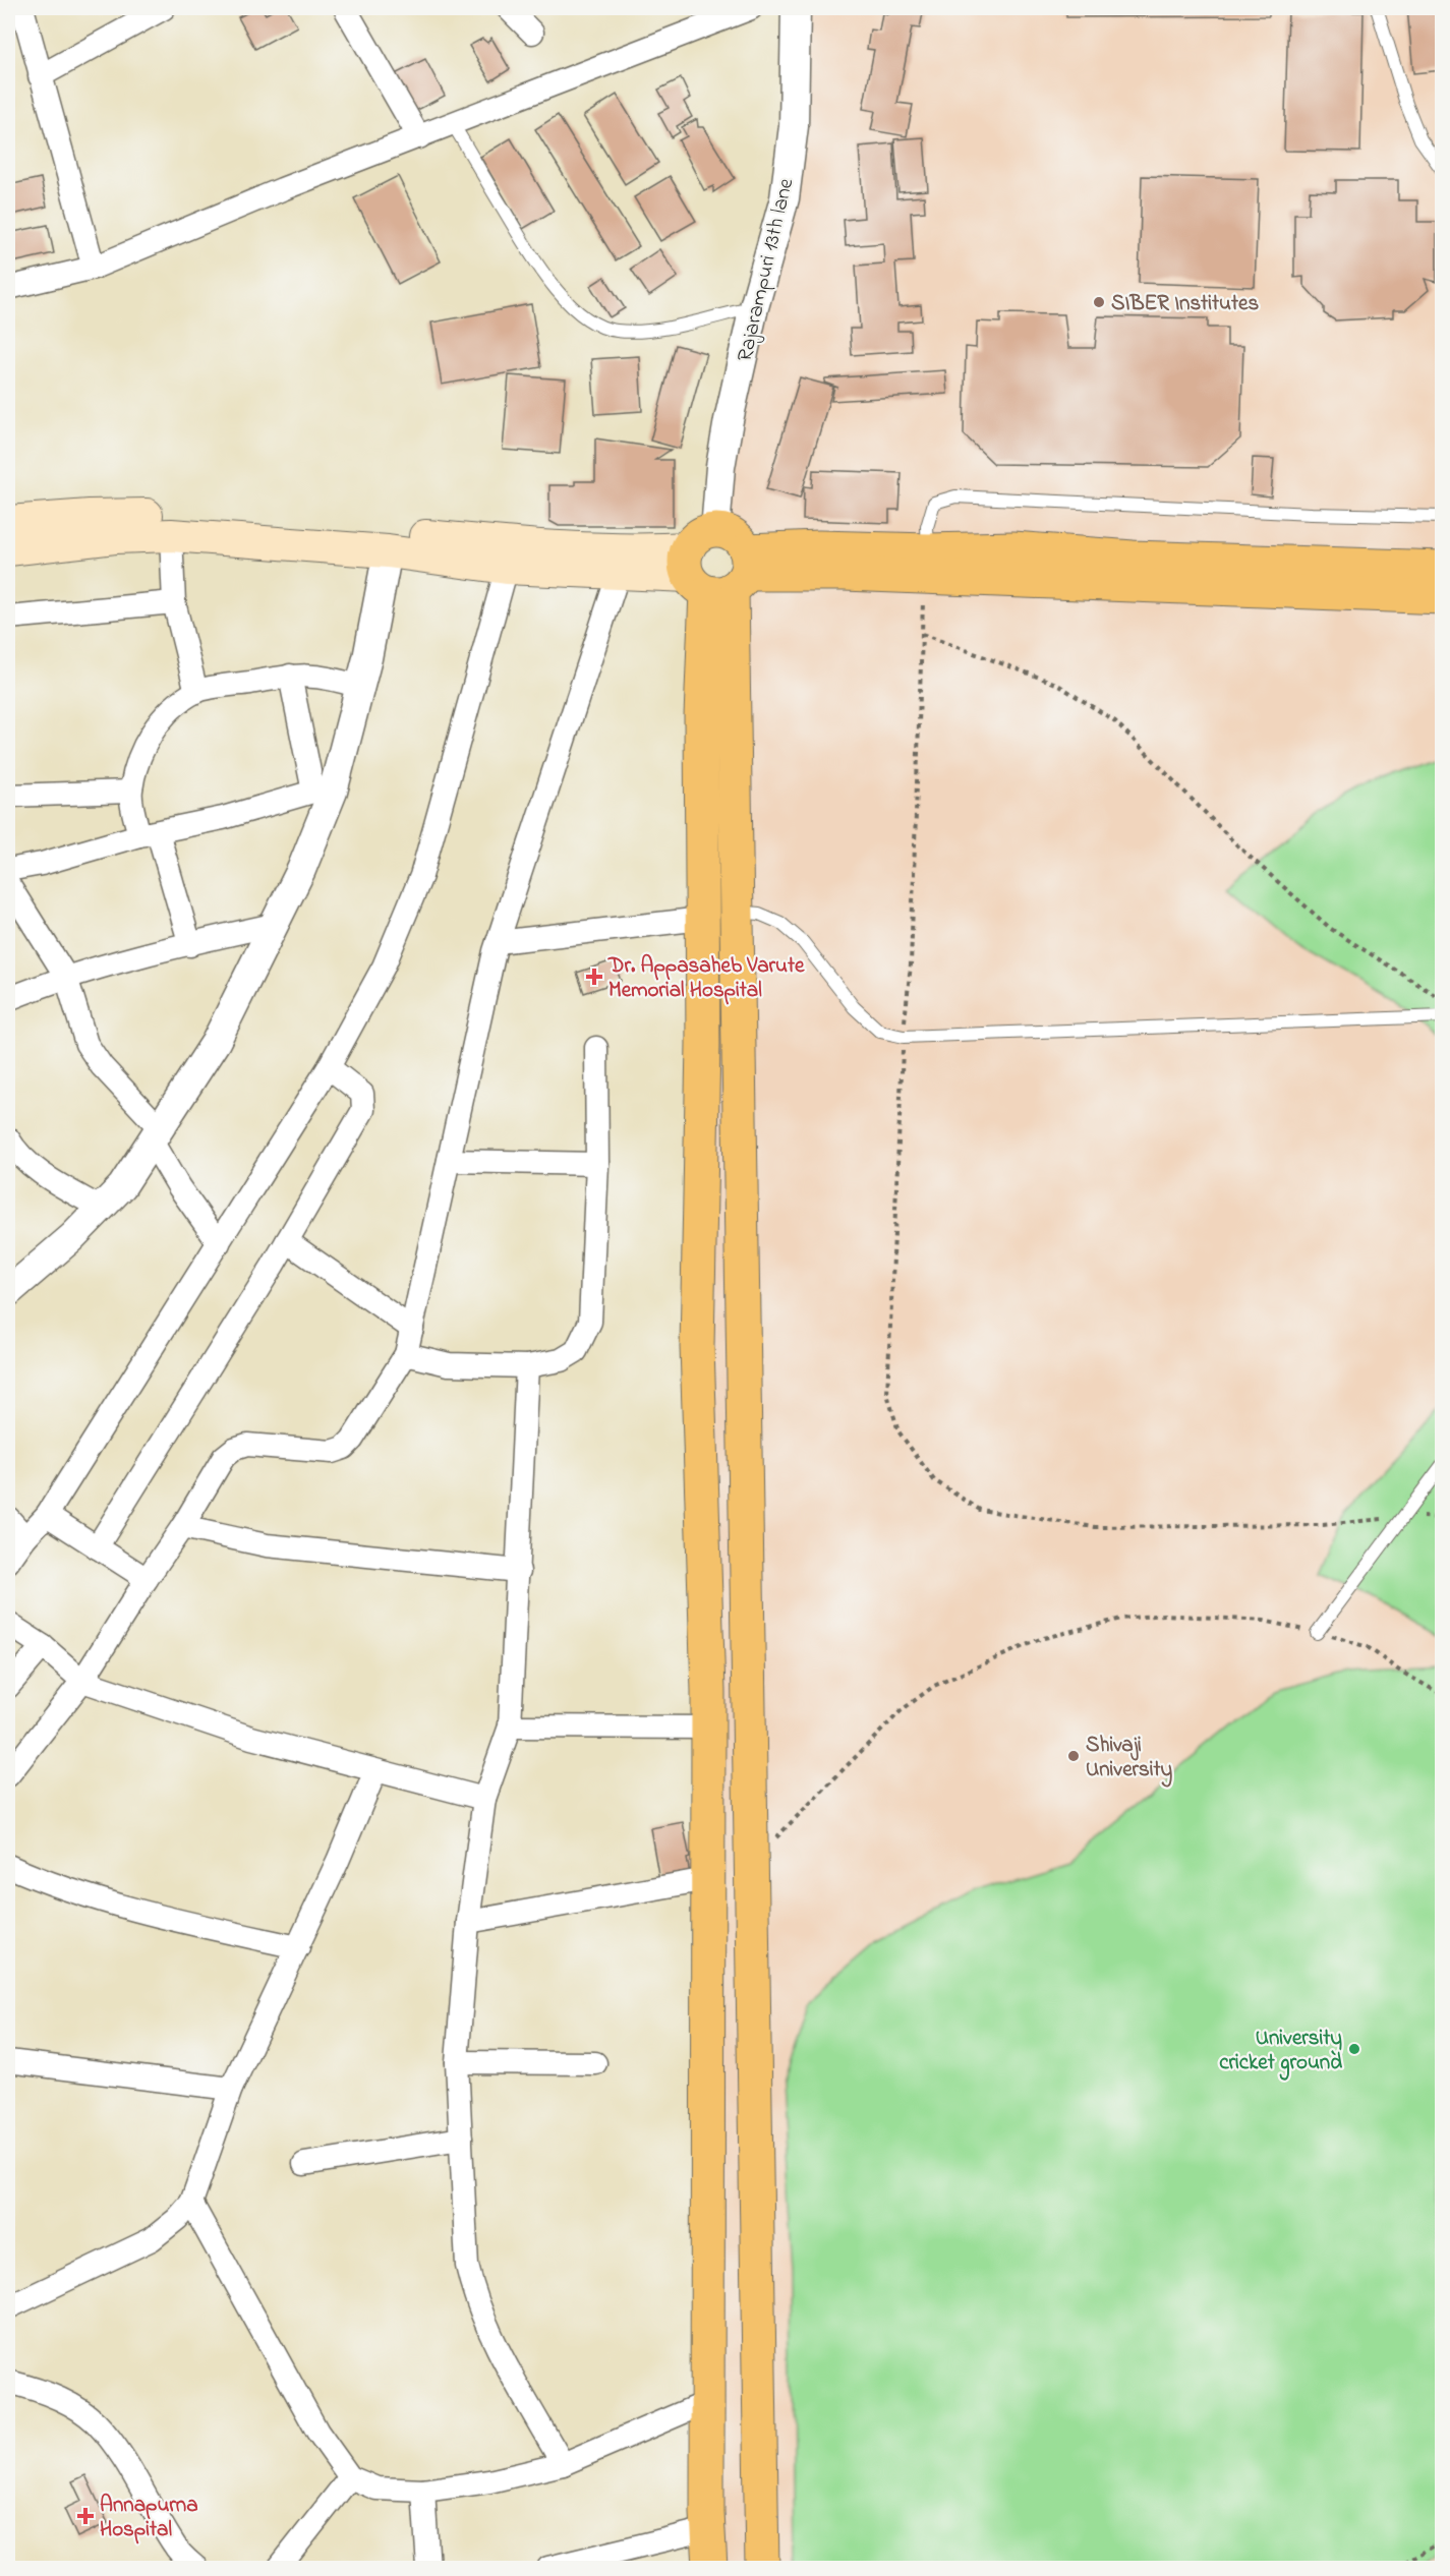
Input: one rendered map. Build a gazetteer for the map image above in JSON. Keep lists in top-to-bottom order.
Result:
{
  "streets": {
    "street": ["Rajarampuri 13th lane"]
  },
  "places": {
    "other": ["SIBER Institutes", "Shivaji University", "University cricket ground"],
    "health": ["Dr. Appasaheb Varute Memorial Hospital", "Annapurna Hospital"]
  }
}
